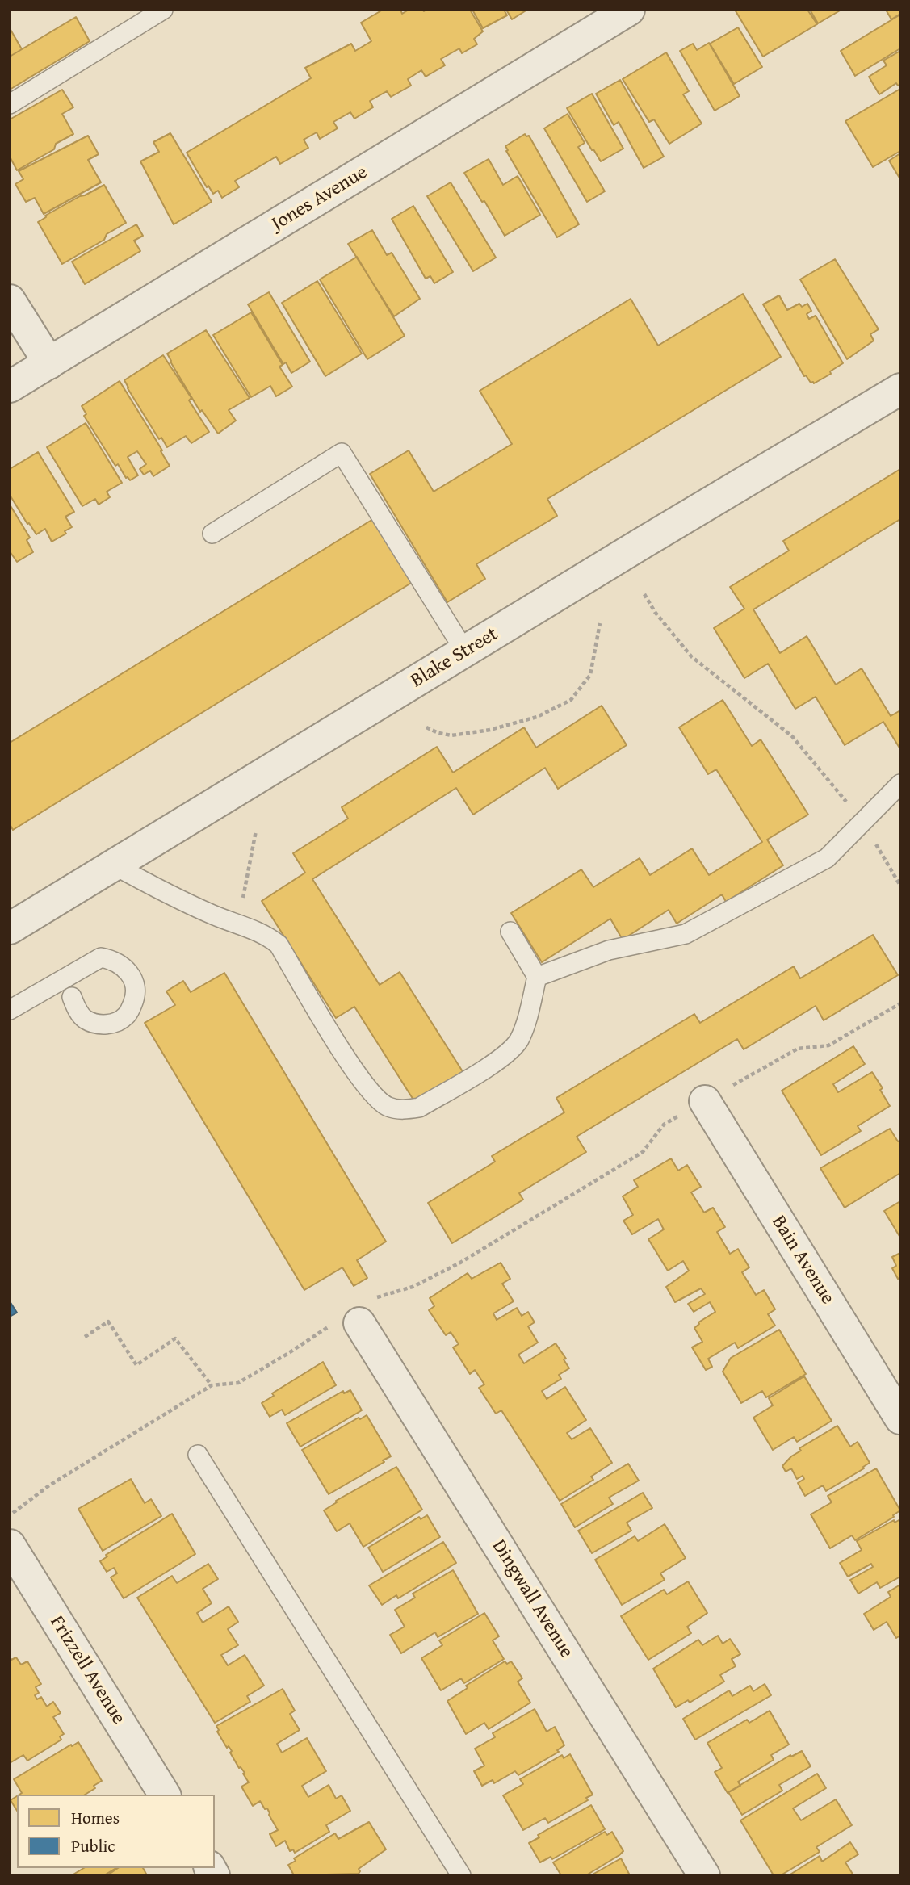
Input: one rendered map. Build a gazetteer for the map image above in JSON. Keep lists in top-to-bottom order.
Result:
{
  "streets": {
    "street": [
      "Jones Avenue",
      "Blake Street",
      "Bain Avenue",
      "Dingwall Avenue",
      "Frizzell Avenue"
    ]
  },
  "legend": ["Homes", "Public"]
}
